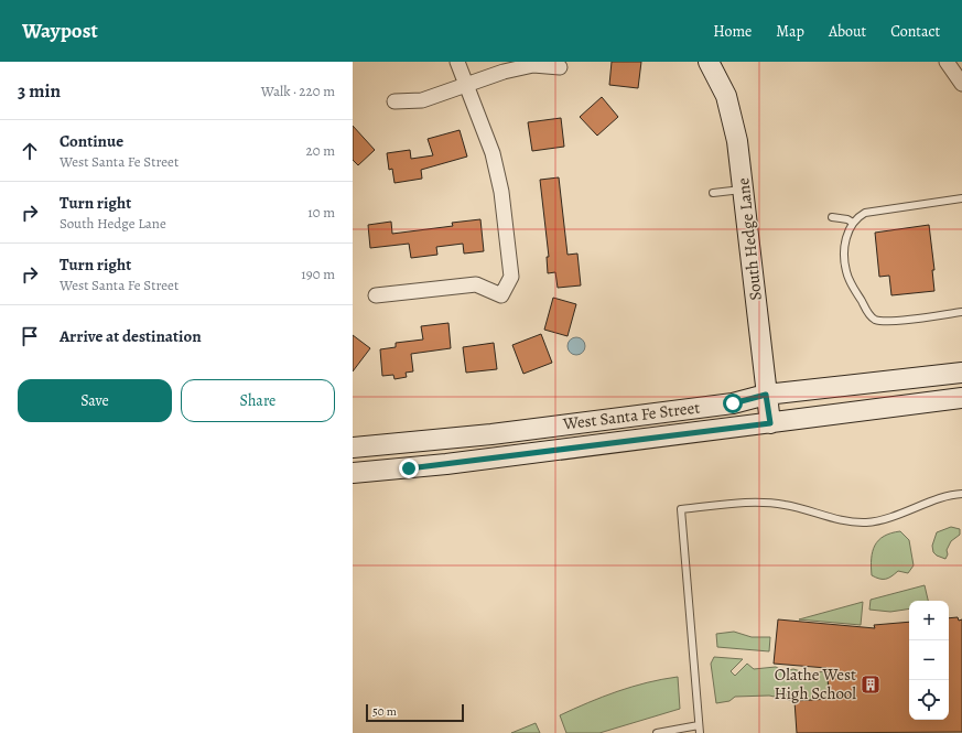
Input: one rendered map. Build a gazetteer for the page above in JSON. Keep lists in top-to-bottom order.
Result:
{
  "streets": {
    "street": ["South Hedge Lane", "West Santa Fe Street"]
  },
  "crossings": [
    ["South Hedge Lane", "West Santa Fe Street"]
  ],
  "places": {
    "building": ["Olathe West High School"]
  },
  "scale_bar": "50 m",
  "page": {
    "header": "Waypost",
    "nav": [
      "Home",
      "Map",
      "About",
      "Contact"
    ],
    "heading": ["3 min", "Walk · 220 m"],
    "list": [
      ["Continue", "West Santa Fe Street", "20 m"],
      ["Turn right", "South Hedge Lane", "10 m"],
      ["Turn right", "West Santa Fe Street", "190 m"],
      "Arrive at destination"
    ],
    "buttons": ["Save", "Share"],
    "map_buttons": ["+", "−"],
    "scale": "50 m"
  }
}
